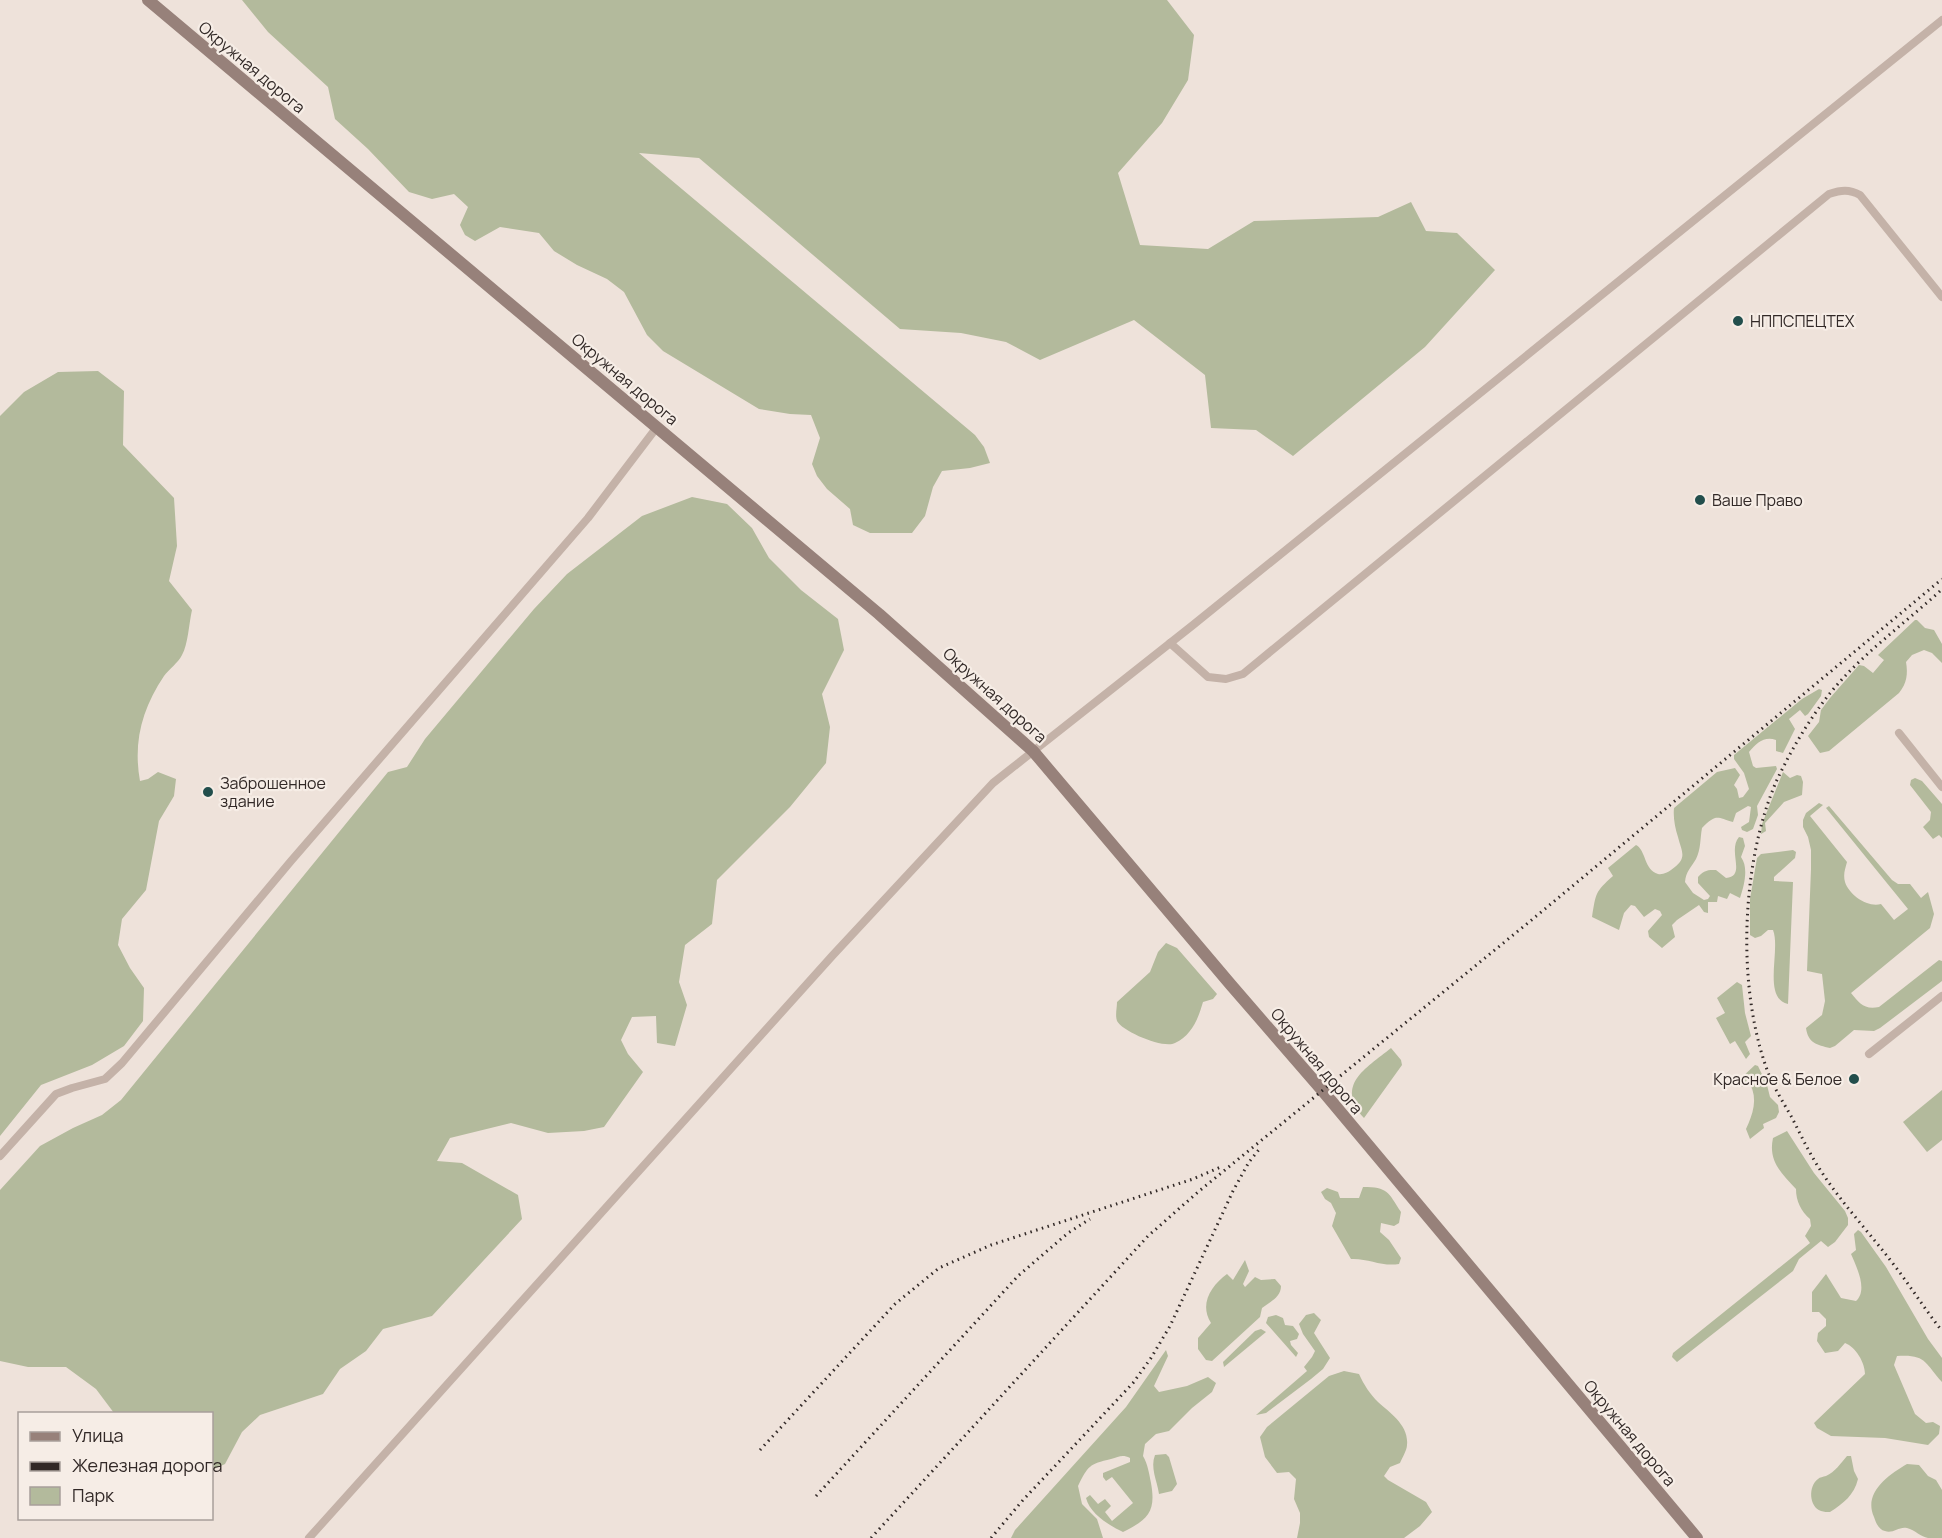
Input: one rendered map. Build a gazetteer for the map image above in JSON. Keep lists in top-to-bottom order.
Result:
{
  "streets": {
    "main road": ["Окружная дорога"]
  },
  "places": [
    "НППСПЕЦТЕХ",
    "Ваше Право",
    "Заброшенное здание",
    "Красное & Белое"
  ],
  "legend": ["Улица", "Железная дорога", "Парк"]
}
